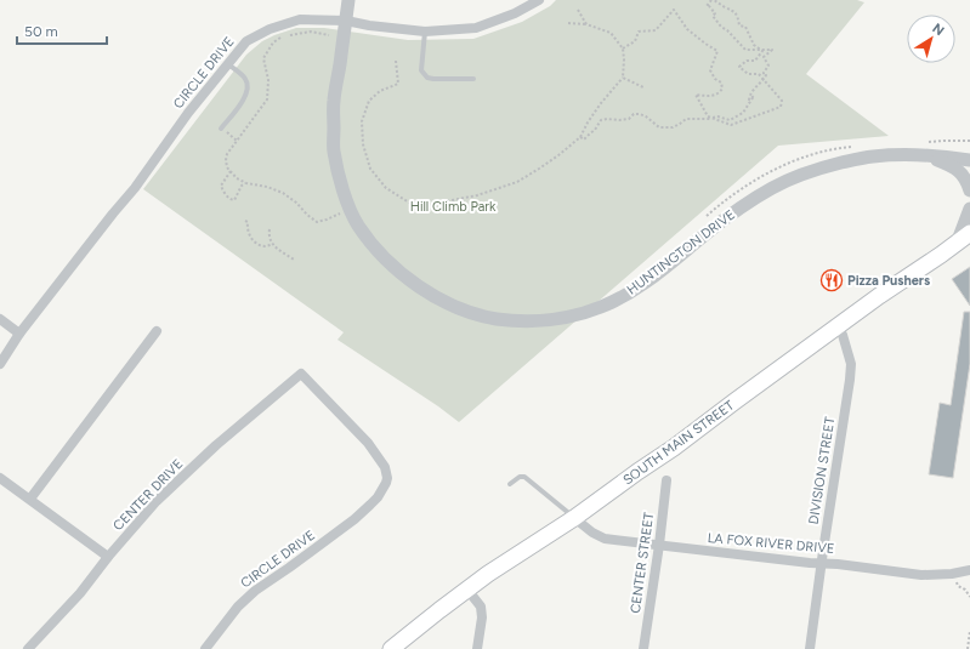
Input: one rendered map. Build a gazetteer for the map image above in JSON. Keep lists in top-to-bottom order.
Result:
{
  "streets": {
    "main road": ["SOUTH MAIN STREET"],
    "street": [
      "CIRCLE DRIVE",
      "HUNTINGTON DRIVE",
      "DIVISION STREET",
      "CENTER DRIVE",
      "LA FOX RIVER DRIVE",
      "CENTER STREET"
    ]
  },
  "crossings": [
    ["CIRCLE DRIVE", "HUNTINGTON DRIVE"],
    ["CIRCLE DRIVE", "CENTER DRIVE"],
    ["SOUTH MAIN STREET", "DIVISION STREET"],
    ["SOUTH MAIN STREET", "LA FOX RIVER DRIVE"],
    ["DIVISION STREET", "LA FOX RIVER DRIVE"],
    ["LA FOX RIVER DRIVE", "CENTER STREET"]
  ],
  "parks": ["Hill Climb Park"],
  "places": {
    "restaurant": ["Pizza Pushers"]
  },
  "scale_bar": "50 m",
  "north": "top right"
}
